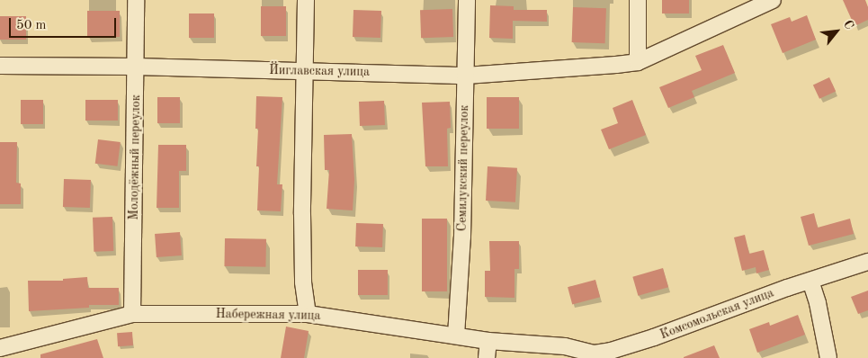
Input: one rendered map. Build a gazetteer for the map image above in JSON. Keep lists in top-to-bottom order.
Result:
{
  "streets": {
    "street": [
      "Йиглавская улица",
      "Молодёжный переулок",
      "Семилукский переулок",
      "Комсомольская улица",
      "Набережная улица"
    ]
  },
  "crossings": [
    ["Йиглавская улица", "Молодёжный переулок"],
    ["Йиглавская улица", "Семилукский переулок"],
    ["Молодёжный переулок", "Набережная улица"],
    ["Семилукский переулок", "Набережная улица"],
    ["Комсомольская улица", "Набережная улица"]
  ],
  "scale_bar": "50 m",
  "north": "top right"
}
